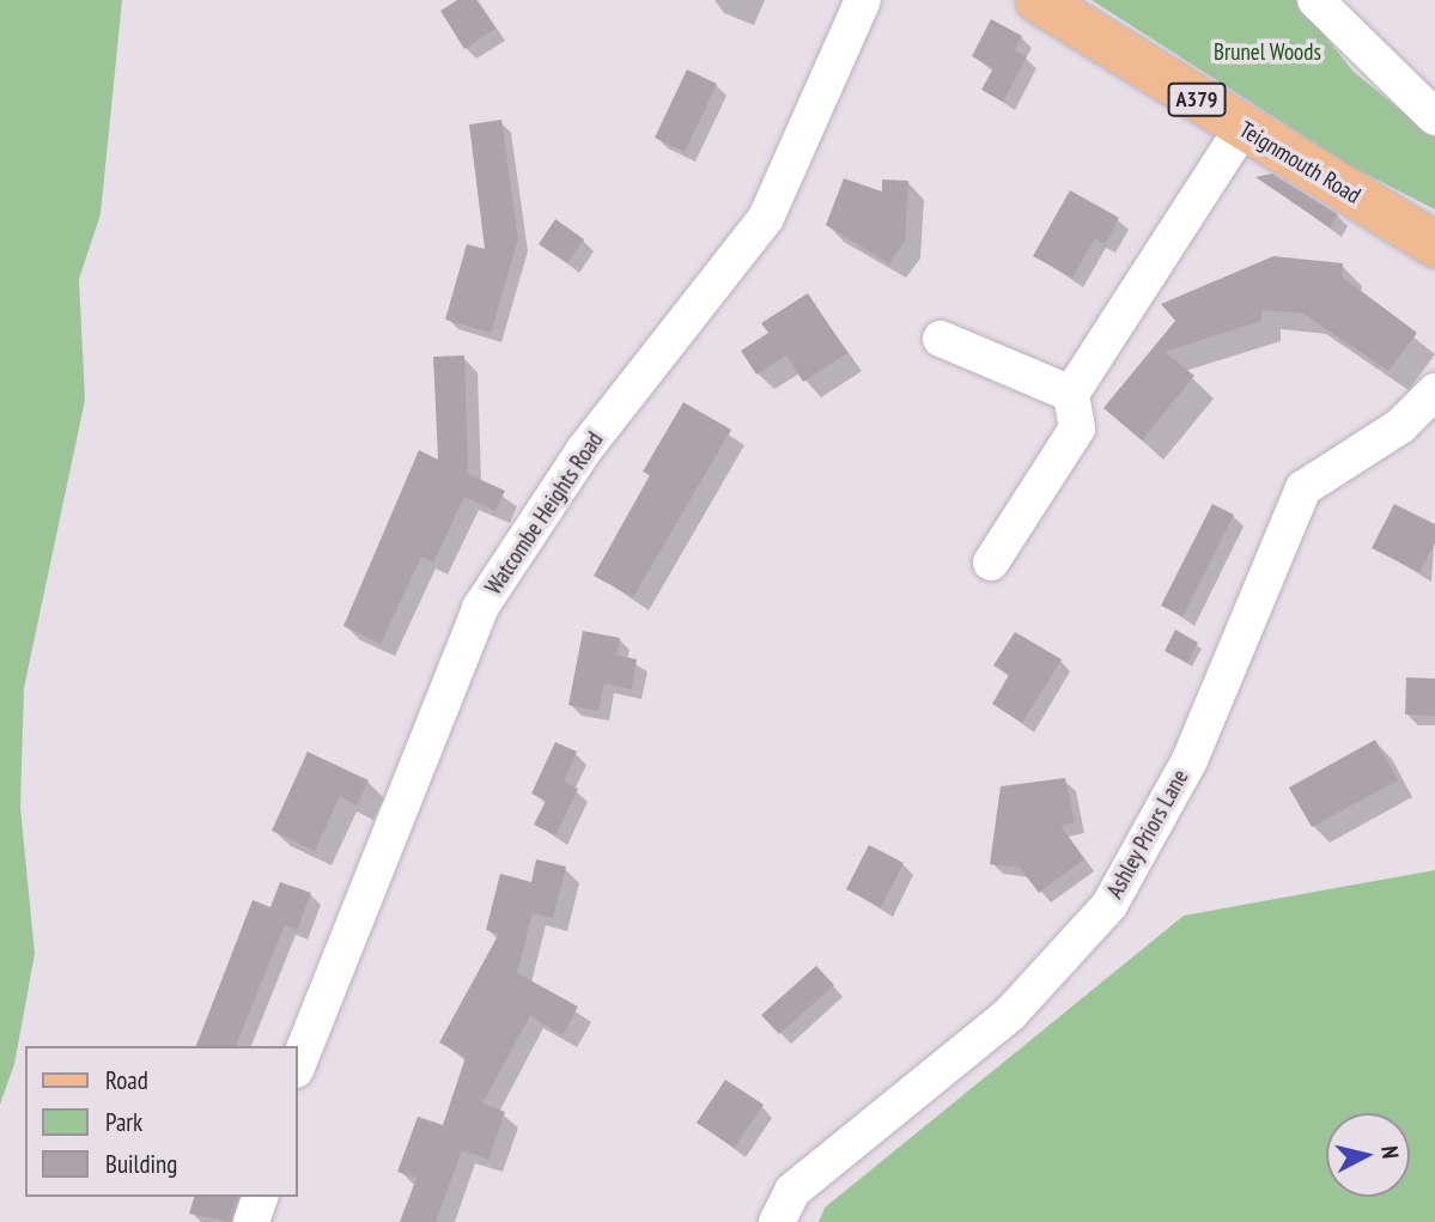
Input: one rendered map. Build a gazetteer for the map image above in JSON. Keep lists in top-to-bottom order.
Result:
{
  "streets": {
    "main road": ["A379", "Teignmouth Road"],
    "street": ["Watcombe Heights Road", "Ashley Priors Lane"]
  },
  "parks": ["Brunel Woods"],
  "legend": ["Road", "Park", "Building"],
  "north": "right"
}
